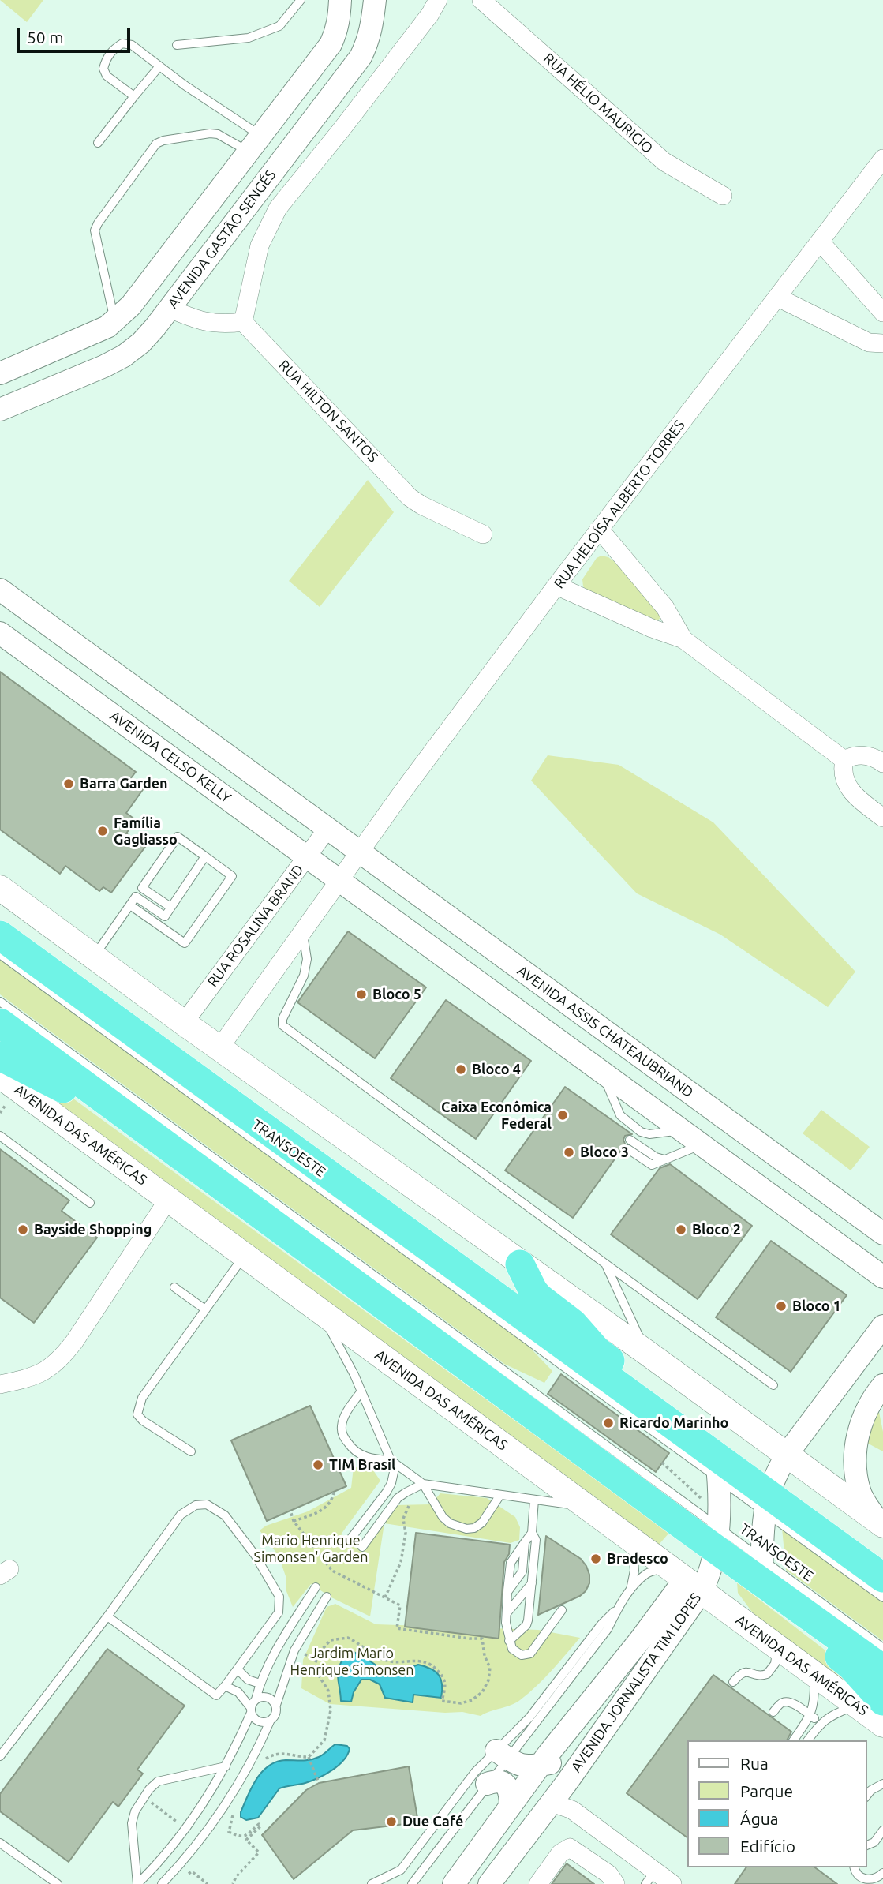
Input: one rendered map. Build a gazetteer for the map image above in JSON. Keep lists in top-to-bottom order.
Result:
{
  "streets": {
    "main road": ["AVENIDA DAS AMÉRICAS"],
    "street": [
      "RUA HÉLIO MAURICIO",
      "AVENIDA GASTÃO SENGÉS",
      "RUA HILTON SANTOS",
      "RUA HELOÍSA ALBERTO TORRES",
      "AVENIDA CELSO KELLY",
      "RUA ROSALINA BRAND",
      "AVENIDA ASSIS CHATEAUBRIAND",
      "AVENIDA JORNALISTA TIM LOPES"
    ],
    "lane": ["TRANSOESTE"]
  },
  "crossings": [
    ["RUA HELOÍSA ALBERTO TORRES", "AVENIDA ASSIS CHATEAUBRIAND"],
    ["AVENIDA CELSO KELLY", "RUA ROSALINA BRAND"],
    ["RUA ROSALINA BRAND", "AVENIDA ASSIS CHATEAUBRIAND"],
    ["AVENIDA DAS AMÉRICAS", "AVENIDA JORNALISTA TIM LOPES"],
    ["TRANSOESTE", "AVENIDA JORNALISTA TIM LOPES"]
  ],
  "parks": ["Mario Henrique Simonsen' Garden", "Jardim Mario Henrique Simonsen"],
  "places": [
    "Barra Garden",
    "Família Gagliasso",
    "Bloco 5",
    "Bloco 4",
    "Caixa Econômica Federal",
    "Bloco 3",
    "Bayside Shopping",
    "Bloco 2",
    "Bloco 1",
    "Ricardo Marinho",
    "TIM Brasil",
    "Bradesco",
    "Due Café"
  ],
  "legend": [
    "Rua",
    "Parque",
    "Água",
    "Edifício"
  ],
  "scale_bar": "50 m"
}
